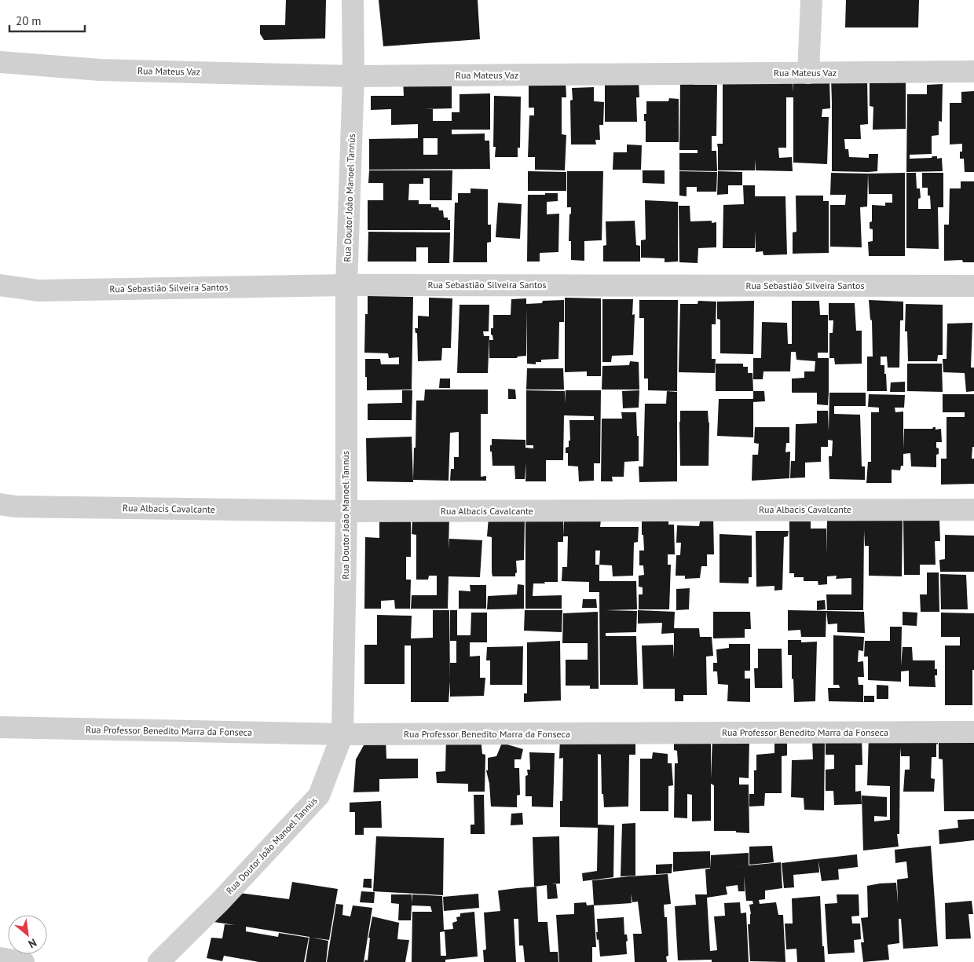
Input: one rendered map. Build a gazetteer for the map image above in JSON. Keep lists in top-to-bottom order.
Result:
{
  "streets": {
    "street": [
      "Rua Mateus Vaz",
      "Rua Doutor João Manoel Tannús",
      "Rua Sebastião Silveira Santos",
      "Rua Albacis Cavalcante",
      "Rua Professor Benedito Marra da Fonseca"
    ]
  },
  "crossings": [
    ["Rua Mateus Vaz", "Rua Doutor João Manoel Tannús"],
    ["Rua Doutor João Manoel Tannús", "Rua Sebastião Silveira Santos"],
    ["Rua Doutor João Manoel Tannús", "Rua Albacis Cavalcante"],
    ["Rua Doutor João Manoel Tannús", "Rua Professor Benedito Marra da Fonseca"]
  ],
  "scale_bar": "20 m",
  "north": "bottom right"
}
